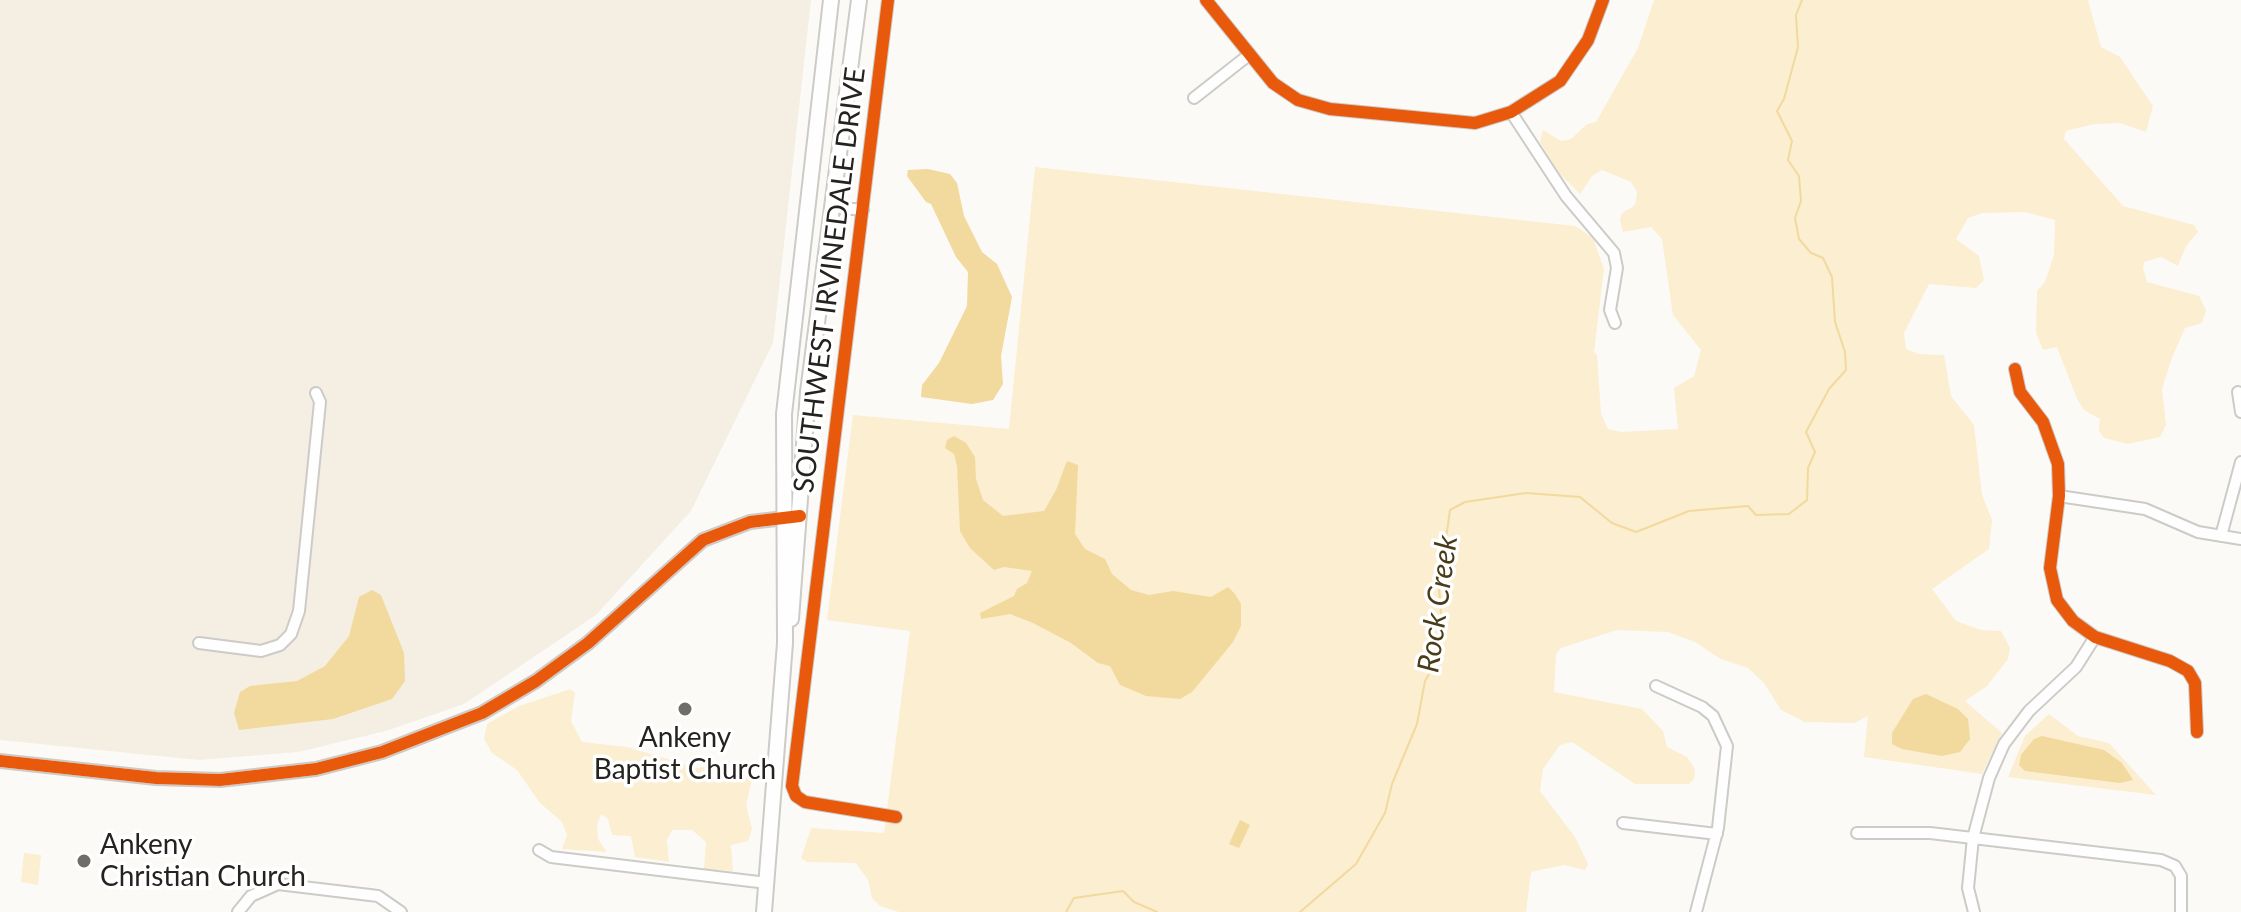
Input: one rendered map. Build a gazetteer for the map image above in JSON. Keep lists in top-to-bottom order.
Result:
{
  "streets": {
    "main road": ["SOUTHWEST IRVINEDALE DRIVE"]
  },
  "water": ["Rock Creek"],
  "places": ["Ankeny Baptist Church", "Ankeny Christian Church"]
}
